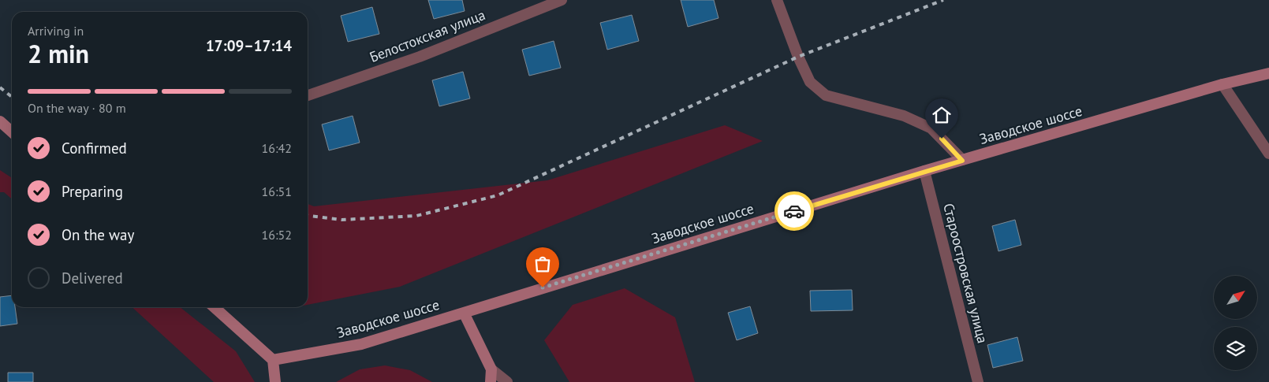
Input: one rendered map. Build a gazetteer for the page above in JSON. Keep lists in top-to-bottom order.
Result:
{
  "streets": {
    "main road": ["Заводское шоссе"],
    "street": ["Белостокская улица", "Староостровская улица"]
  },
  "crossings": [
    ["Заводское шоссе", "Староостровская улица"]
  ],
  "north": "top right",
  "page": {
    "heading": ["2 min", "Arriving in", "17:09–17:14"],
    "bar": "On the way · 80 m",
    "list": [
      ["Confirmed", "16:42"],
      ["Preparing", "16:51"],
      ["On the way", "16:52"],
      "Delivered"
    ]
  }
}
